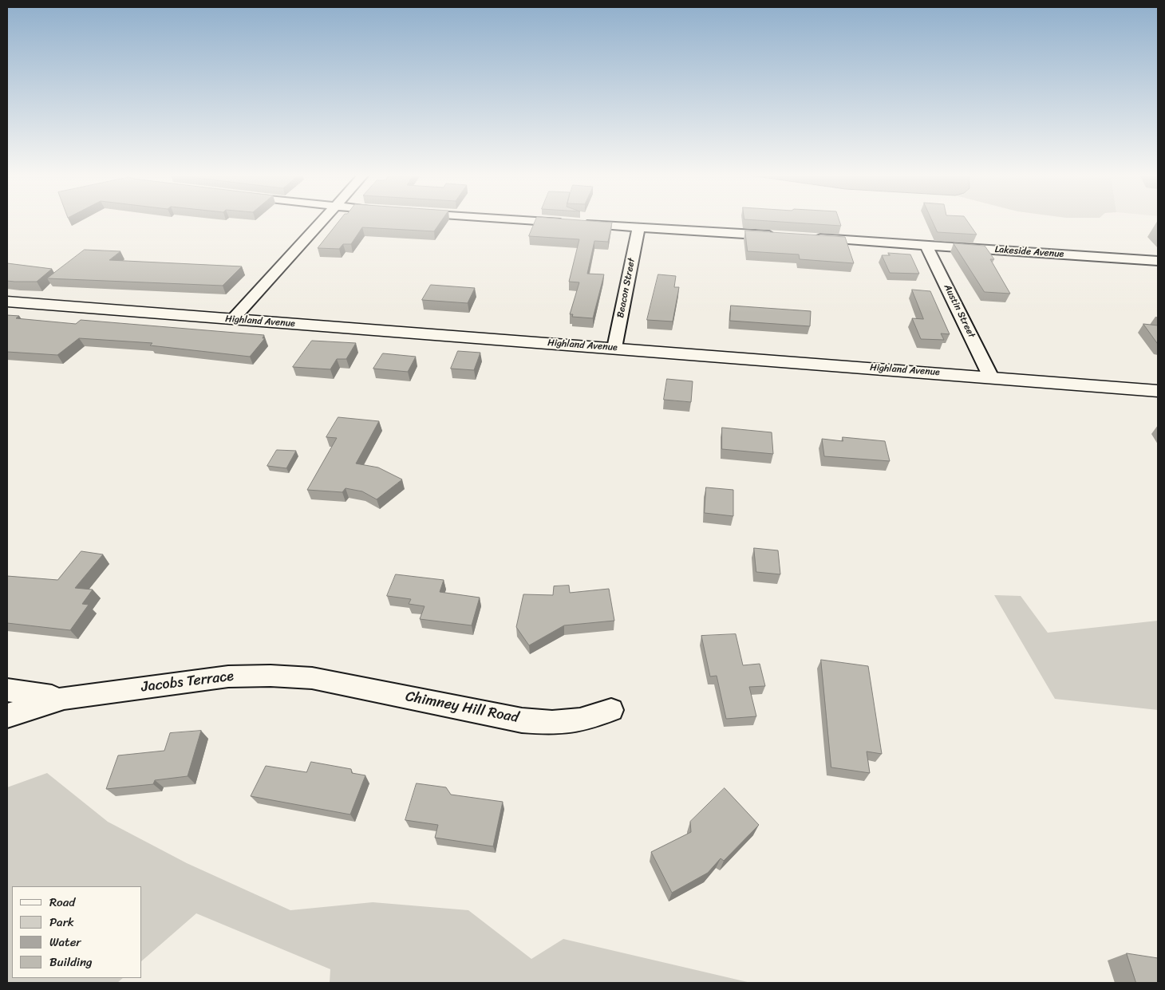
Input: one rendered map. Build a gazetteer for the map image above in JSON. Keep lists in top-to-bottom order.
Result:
{
  "streets": {
    "street": [
      "Lakeside Avenue",
      "Beacon Street",
      "Austin Street",
      "Highland Avenue",
      "Jacobs Terrace",
      "Chimney Hill Road"
    ]
  },
  "crossings": [
    ["Lakeside Avenue", "Austin Street"],
    ["Beacon Street", "Highland Avenue"],
    ["Austin Street", "Highland Avenue"],
    ["Jacobs Terrace", "Chimney Hill Road"]
  ],
  "legend": [
    "Road",
    "Park",
    "Water",
    "Building"
  ]
}
